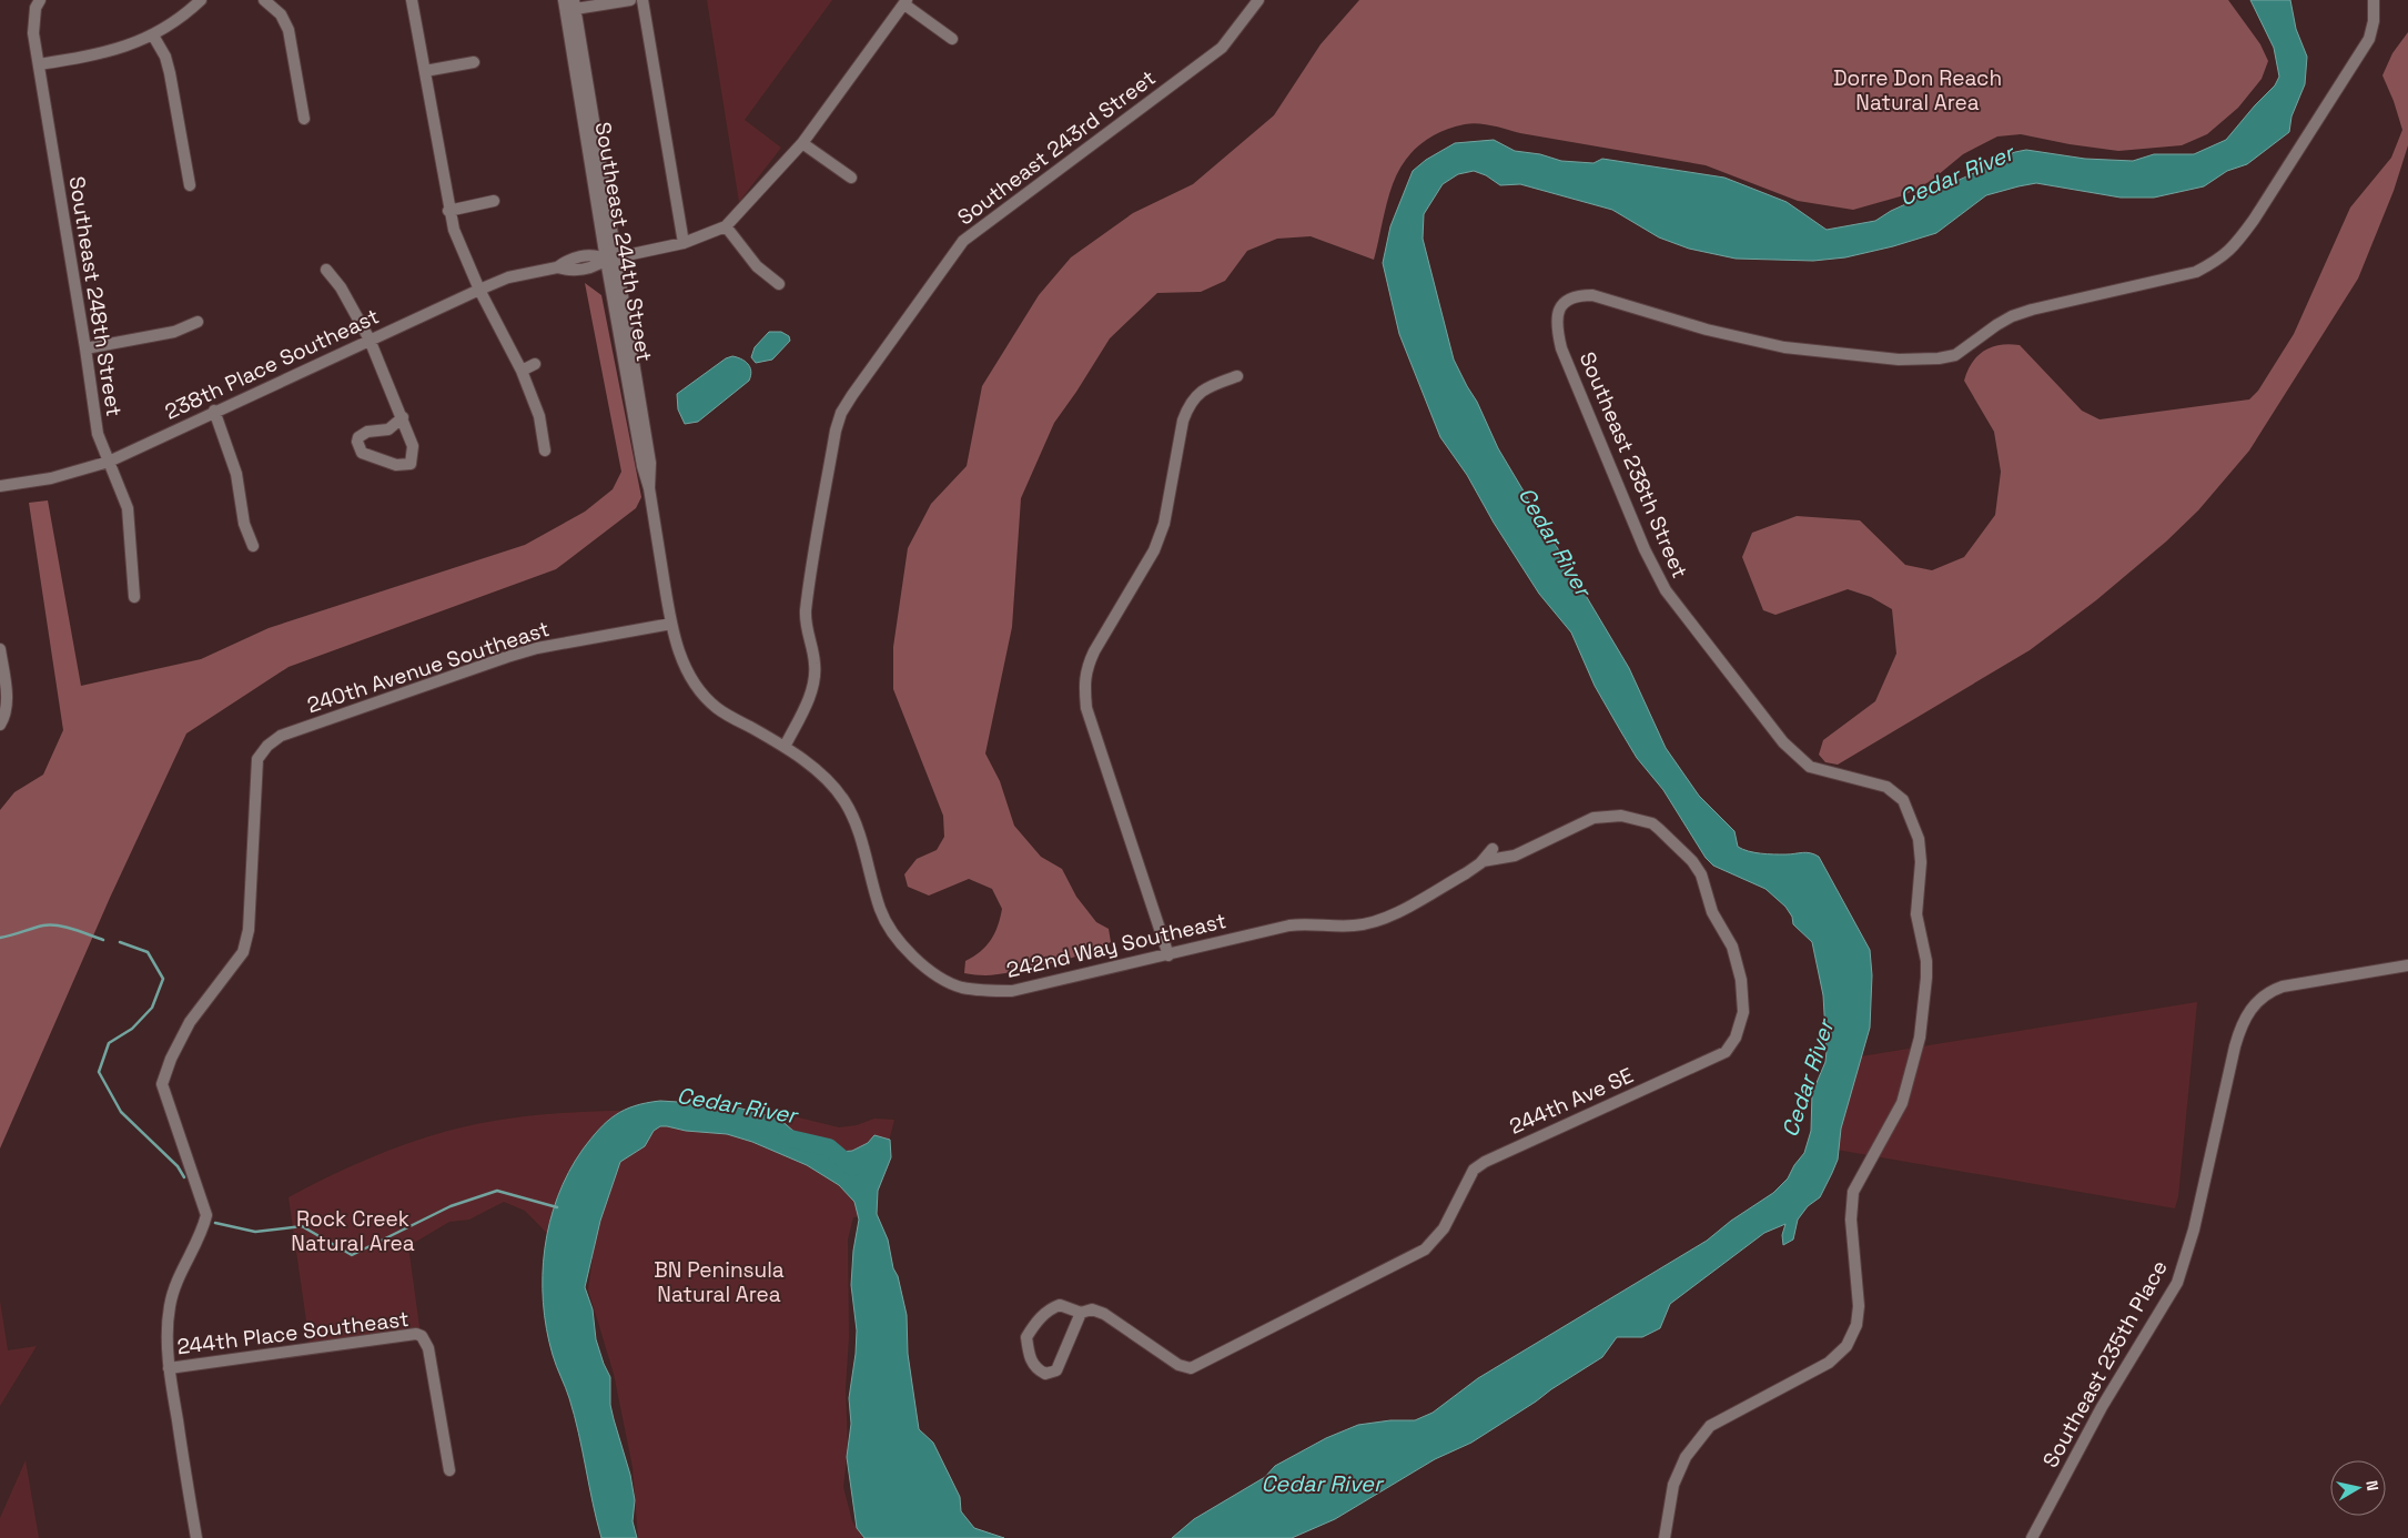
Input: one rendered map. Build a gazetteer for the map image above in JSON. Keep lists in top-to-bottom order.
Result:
{
  "streets": {
    "street": [
      "Southeast 243rd Street",
      "Southeast 244th Street",
      "Southeast 248th Street",
      "238th Place Southeast",
      "Southeast 238th Street",
      "240th Avenue Southeast",
      "242nd Way Southeast",
      "244th Ave SE",
      "244th Place Southeast",
      "Southeast 235th Place"
    ]
  },
  "crossings": [
    ["Southeast 243rd Street", "242nd Way Southeast"],
    ["Southeast 244th Street", "238th Place Southeast"],
    ["Southeast 244th Street", "240th Avenue Southeast"],
    ["Southeast 244th Street", "242nd Way Southeast"],
    ["Southeast 248th Street", "238th Place Southeast"],
    ["240th Avenue Southeast", "244th Place Southeast"],
    ["242nd Way Southeast", "244th Ave SE"]
  ],
  "water": ["Cedar River"],
  "parks": ["Dorre Don Reach Natural Area", "Rock Creek Natural Area", "BN Peninsula Natural Area"],
  "north": "right"
}
